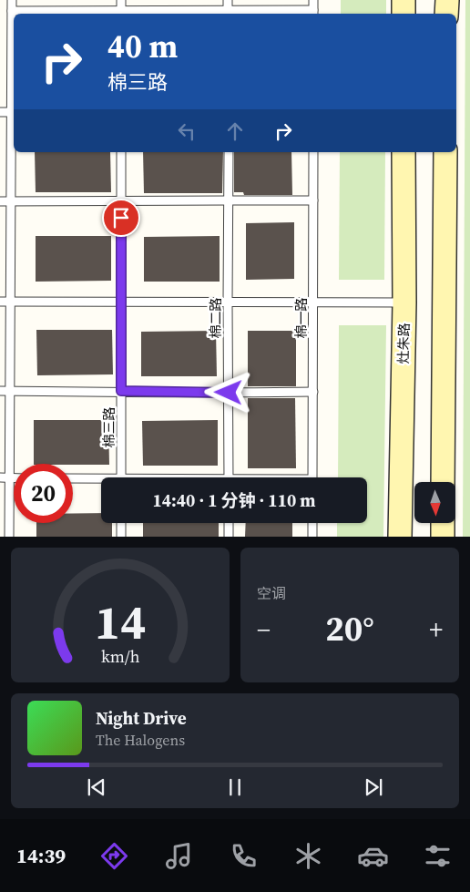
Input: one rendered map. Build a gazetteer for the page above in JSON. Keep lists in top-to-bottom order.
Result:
{
  "streets": {
    "main road": ["灶朱路"],
    "lane": ["棉二路", "棉一路", "棉三路"]
  },
  "north": "bottom",
  "page": {
    "turn": ["40 m", "棉三路"],
    "limit": "20",
    "trip": "14:40 · 1 分钟 · 110 m",
    "tile": "空调",
    "heat": ["−", "20°", "+"],
    "song": ["Night Drive", "The Halogens"],
    "tabs": "14:39",
    "gauge": ["14", "km/h"]
  }
}
